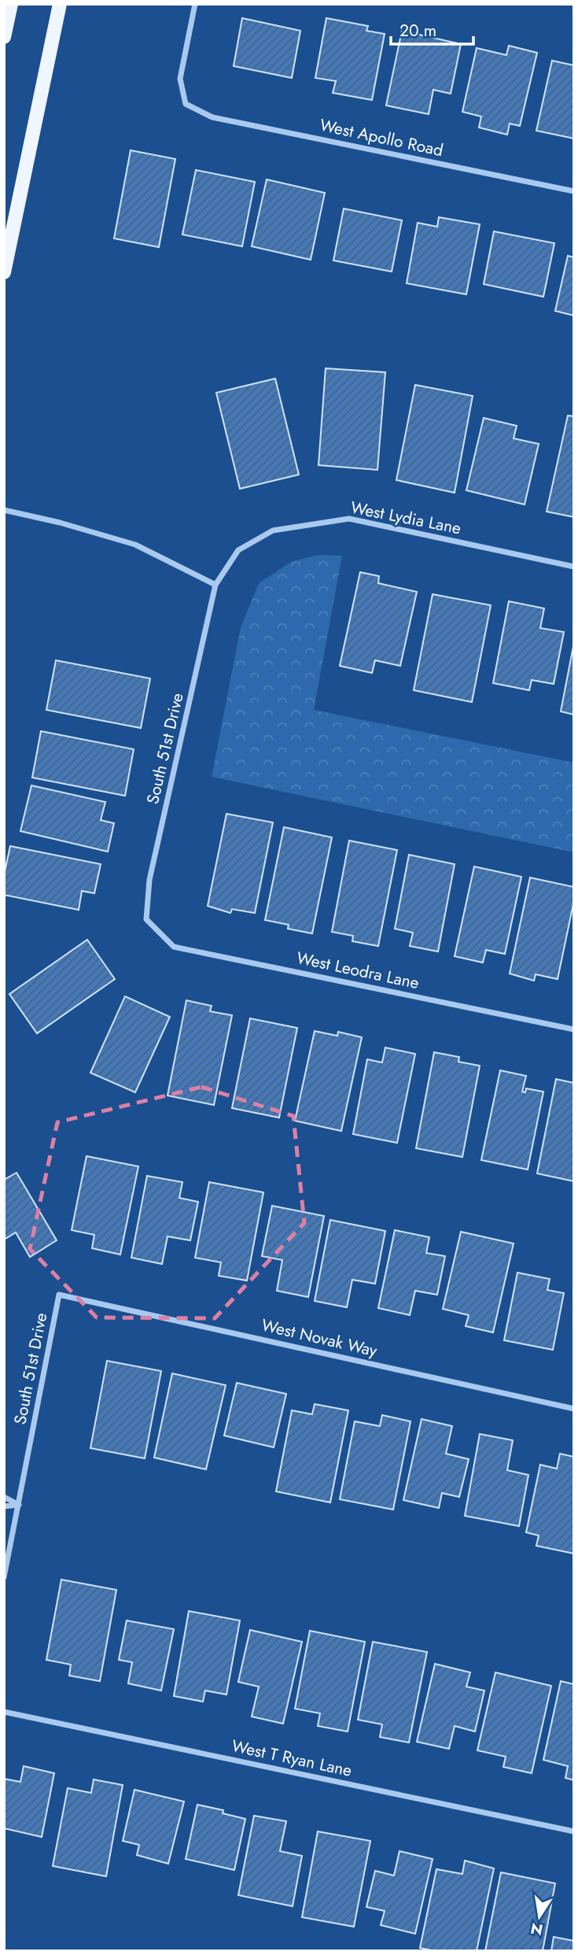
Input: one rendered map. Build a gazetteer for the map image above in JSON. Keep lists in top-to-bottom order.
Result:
{
  "streets": {
    "street": [
      "West Apollo Road",
      "West Lydia Lane",
      "South 51st Drive",
      "West Leodra Lane",
      "West Novak Way",
      "West T Ryan Lane"
    ]
  },
  "crossings": [
    ["West Lydia Lane", "South 51st Drive"],
    ["South 51st Drive", "West Leodra Lane"],
    ["South 51st Drive", "West Novak Way"]
  ],
  "scale_bar": "20 m",
  "north": "bottom"
}
